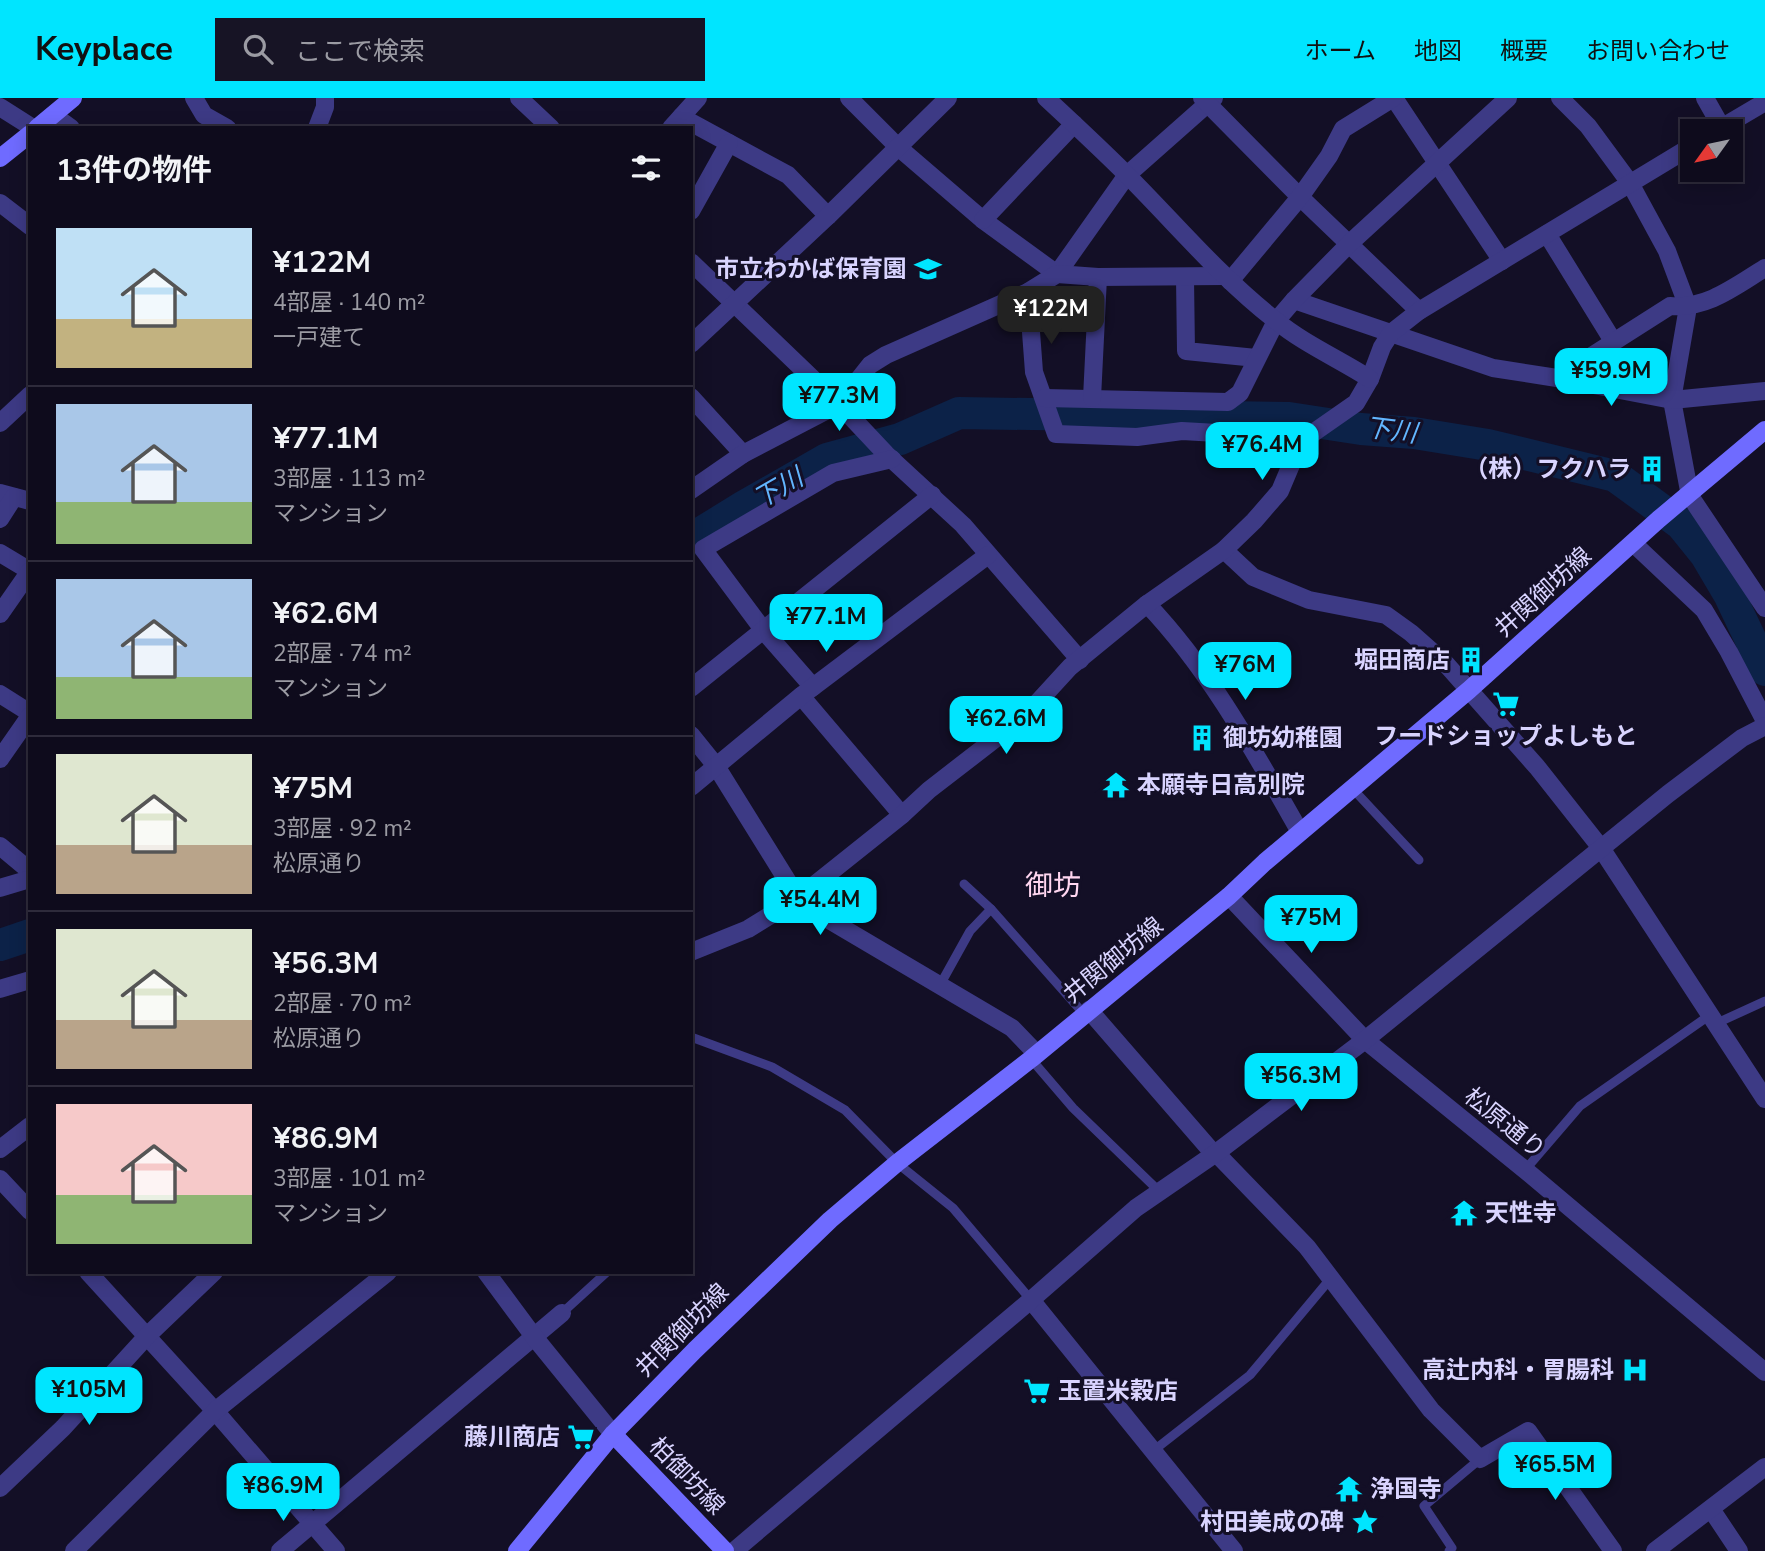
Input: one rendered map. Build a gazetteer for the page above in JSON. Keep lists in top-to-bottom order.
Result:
{
  "streets": {
    "main road": ["井関御坊線", "柏御坊線"],
    "street": ["松原通り"]
  },
  "crossings": [
    ["井関御坊線", "松原通り"],
    ["井関御坊線", "柏御坊線"]
  ],
  "districts": ["御坊"],
  "water": ["下川"],
  "places": {
    "school or university": ["市立わかば保育園"],
    "building": ["（株）フクハラ", "堀田商店", "御坊幼稚園"],
    "supermarket": ["フードショップよしもと", "玉置米穀店", "藤川商店"],
    "temple": ["本願寺日高別院", "天性寺", "浄国寺"],
    "hospital": ["高辻内科・胃腸科"],
    "place": ["村田美成の碑"]
  },
  "north": "bottom left",
  "page": {
    "header": "Keyplace",
    "search": "ここで検索",
    "nav": [
      "ホーム",
      "地図",
      "概要",
      "お問い合わせ"
    ],
    "heading": "13件の物件",
    "list": [
      {
        "name": "¥122M",
        "note": "4部屋 · 140 m² · 一戸建て"
      },
      {
        "name": "¥77.1M",
        "note": "3部屋 · 113 m² · マンション"
      },
      {
        "name": "¥62.6M",
        "note": "2部屋 · 74 m² · マンション"
      },
      {
        "name": "¥75M",
        "note": "3部屋 · 92 m² · 松原通り"
      },
      {
        "name": "¥56.3M",
        "note": "2部屋 · 70 m² · 松原通り"
      },
      {
        "name": "¥86.9M",
        "note": "3部屋 · 101 m² · マンション"
      }
    ],
    "price": [
      "¥122M",
      "¥59.9M",
      "¥77.3M",
      "¥76.4M",
      "¥77.1M",
      "¥76M",
      "¥62.6M",
      "¥54.4M",
      "¥75M",
      "¥56.3M",
      "¥105M",
      "¥65.5M",
      "¥86.9M"
    ]
  }
}
